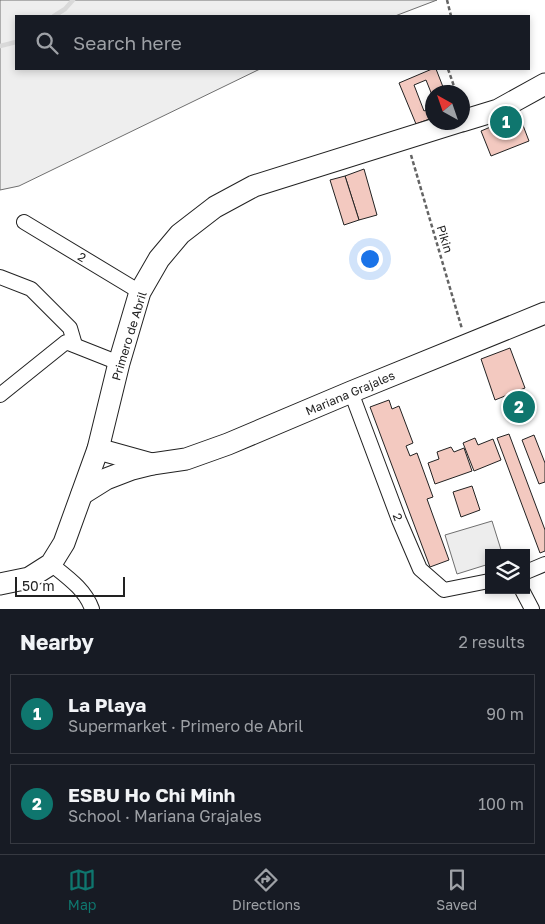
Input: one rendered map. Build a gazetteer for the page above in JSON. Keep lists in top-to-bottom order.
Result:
{
  "streets": {
    "main road": ["Primero de Abril", "Mariana Grajales"],
    "street": ["2"],
    "path": ["Pikin"]
  },
  "crossings": [
    ["Pikin", "Primero de Abril"],
    ["Pikin", "Mariana Grajales"],
    ["2", "Primero de Abril"],
    ["2", "Mariana Grajales"],
    ["Primero de Abril", "Mariana Grajales"]
  ],
  "scale_bar": "50 m",
  "north": "top left",
  "page": {
    "search": "Search here",
    "pins": ["1", "2"],
    "scale": "50 m",
    "heading": ["Nearby", "2 results"],
    "list": [
      {
        "mark": "1",
        "name": "La Playa",
        "note": "Supermarket · Primero de Abril",
        "value": "90 m"
      },
      {
        "mark": "2",
        "name": "ESBU Ho Chi Minh",
        "note": "School · Mariana Grajales",
        "value": "100 m"
      }
    ],
    "nav": ["Map", "Directions", "Saved"]
  }
}
